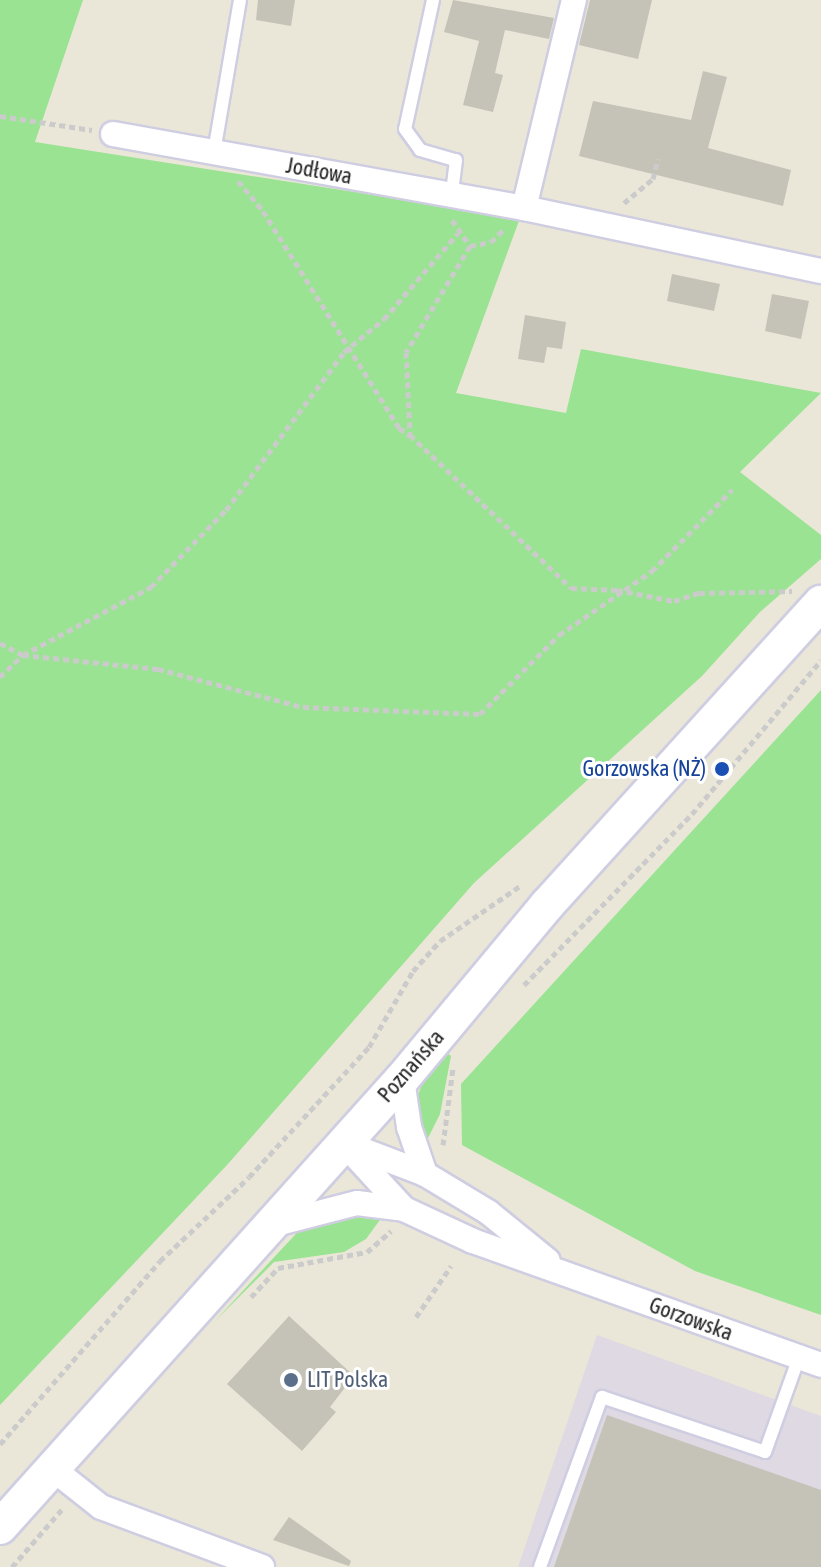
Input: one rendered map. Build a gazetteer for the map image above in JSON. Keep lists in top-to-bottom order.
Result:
{
  "streets": {
    "street": ["Jodłowa", "Poznańska", "Gorzowska"]
  },
  "crossings": [
    ["Poznańska", "Gorzowska"]
  ],
  "places": ["Gorzowska (NŻ)", "LIT Polska"]
}
